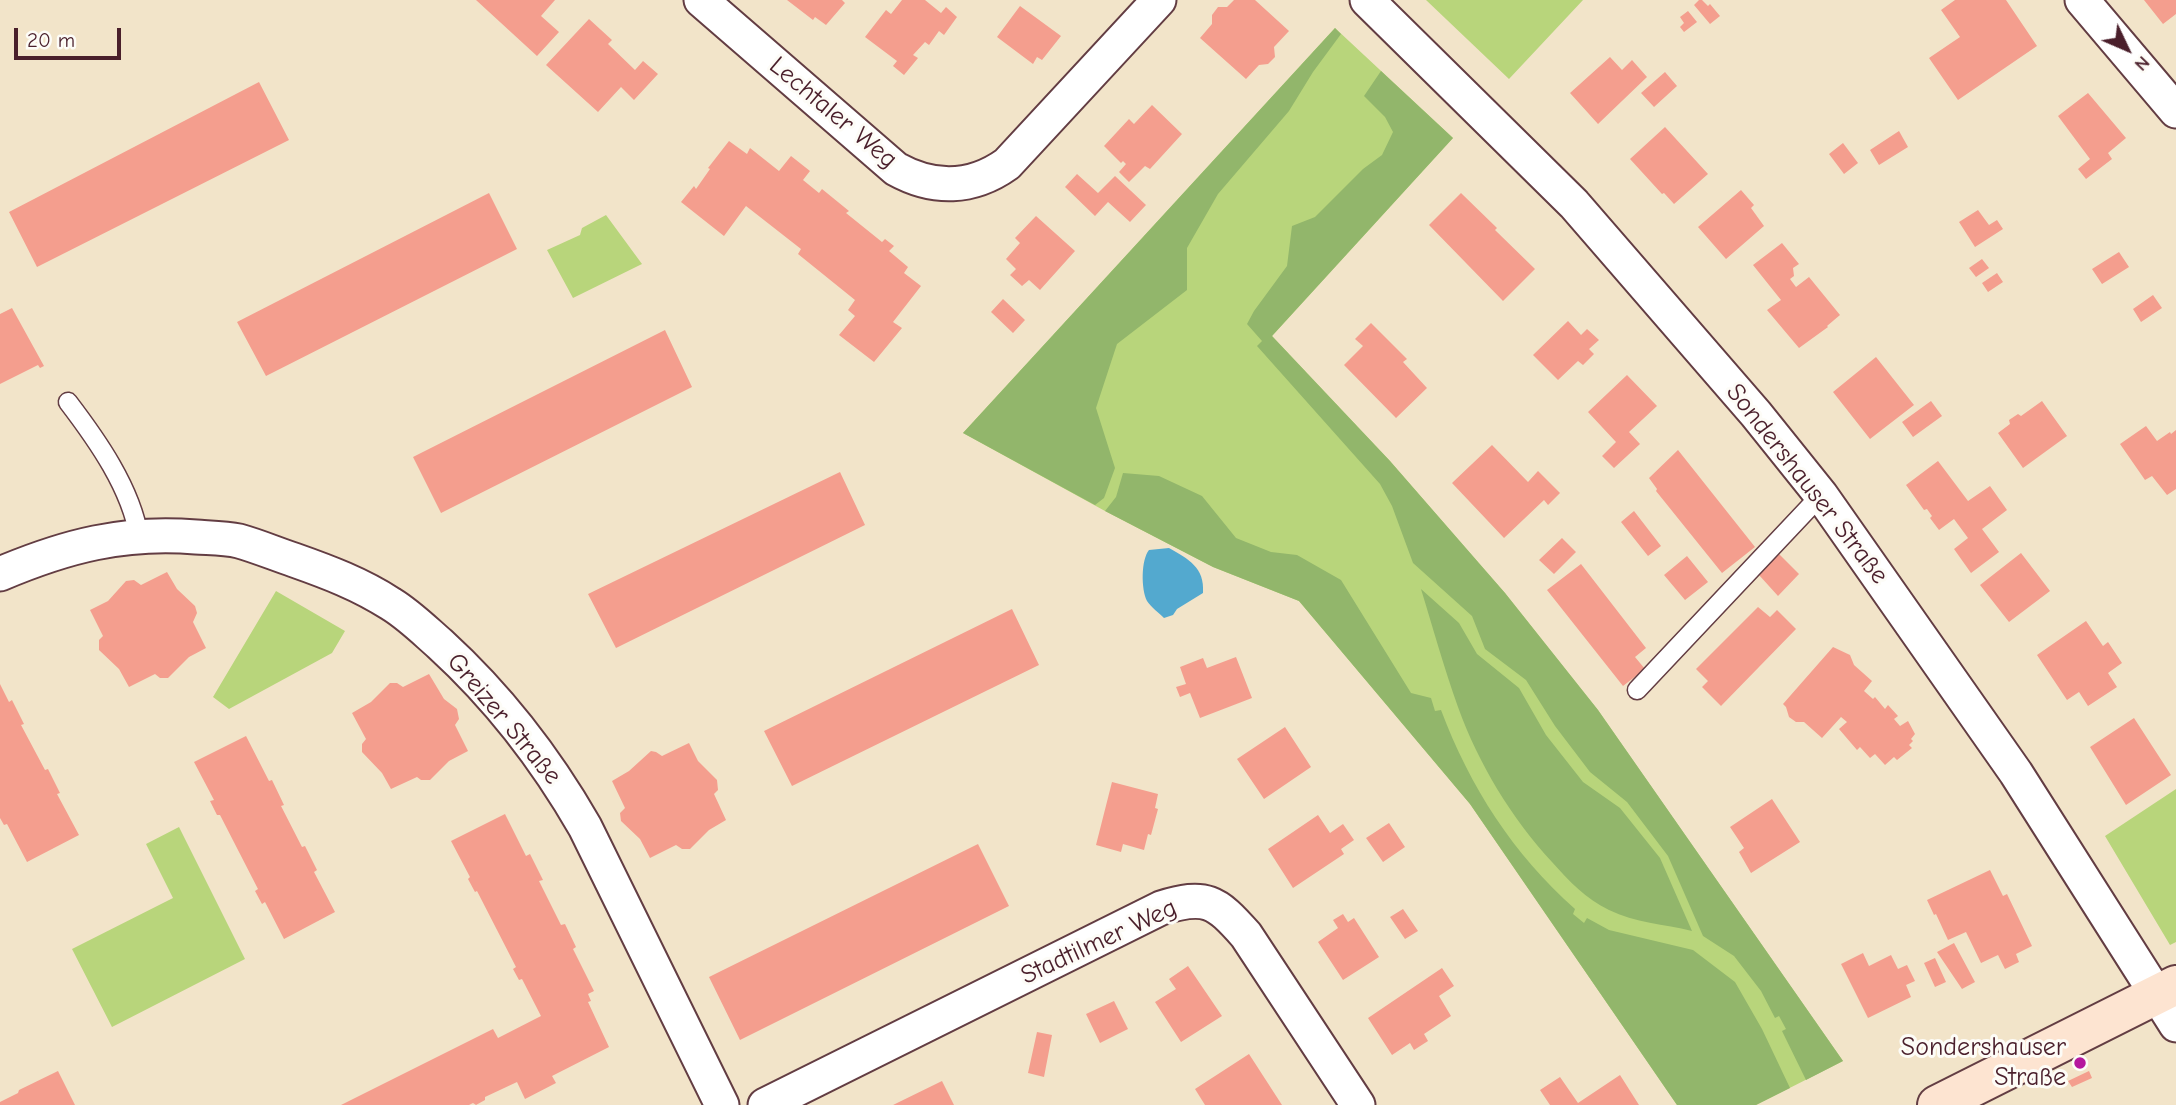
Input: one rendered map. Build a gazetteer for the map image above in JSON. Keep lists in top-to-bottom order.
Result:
{
  "streets": {
    "street": [
      "Lechtaler Weg",
      "Sondershauser Straße",
      "Greizer Straße",
      "Stadtilmer Weg"
    ]
  },
  "places": ["Sondershauser Straße"],
  "scale_bar": "20 m",
  "north": "bottom right"
}
